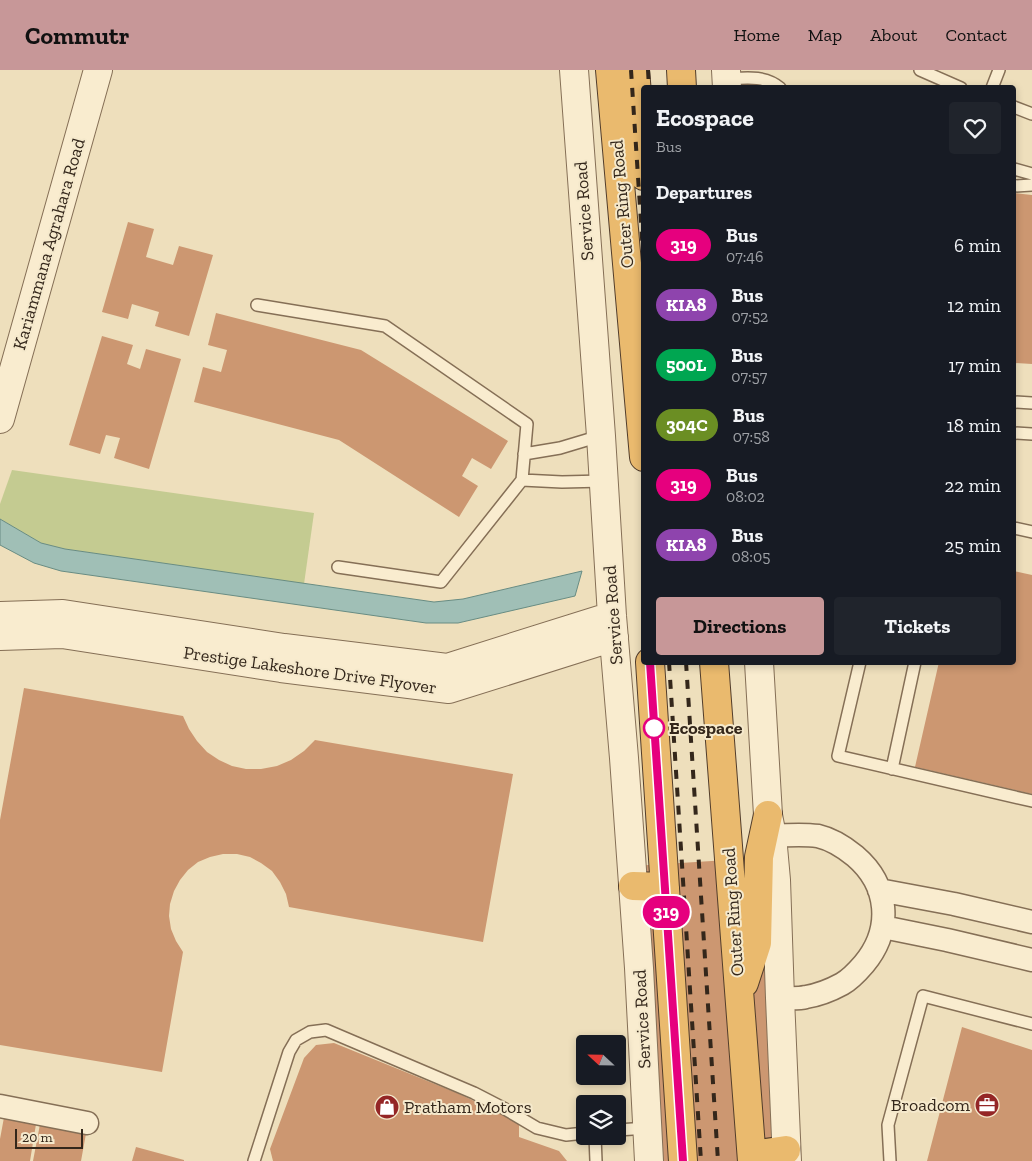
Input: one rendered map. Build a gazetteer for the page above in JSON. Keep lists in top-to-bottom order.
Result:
{
  "streets": {
    "highway": ["Outer Ring Road"],
    "street": ["Service Road", "Kariammana Agrahara Road", "Prestige Lakeshore Drive Flyover"]
  },
  "crossings": [
    ["Service Road", "Prestige Lakeshore Drive Flyover"]
  ],
  "places": {
    "other": ["Ecospace"],
    "office": ["Broadcom"],
    "shop": ["Pratham Motors"]
  },
  "lines": ["bus line 319"],
  "scale_bar": "20 m",
  "north": "left",
  "page": {
    "header": "Commutr",
    "nav": [
      "Home",
      "Map",
      "About",
      "Contact"
    ],
    "on_map": "319",
    "heading": [
      ["Ecospace", "Bus"],
      "Departures"
    ],
    "list": [
      {
        "mark": "319",
        "name": "Bus",
        "note": "07:46",
        "value": "6 min"
      },
      {
        "mark": "KIA8",
        "name": "Bus",
        "note": "07:52",
        "value": "12 min"
      },
      {
        "mark": "500L",
        "name": "Bus",
        "note": "07:57",
        "value": "17 min"
      },
      {
        "mark": "304C",
        "name": "Bus",
        "note": "07:58",
        "value": "18 min"
      },
      {
        "mark": "319",
        "name": "Bus",
        "note": "08:02",
        "value": "22 min"
      },
      {
        "mark": "KIA8",
        "name": "Bus",
        "note": "08:05",
        "value": "25 min"
      }
    ],
    "buttons": ["Directions", "Tickets"],
    "scale": "20 m"
  }
}
